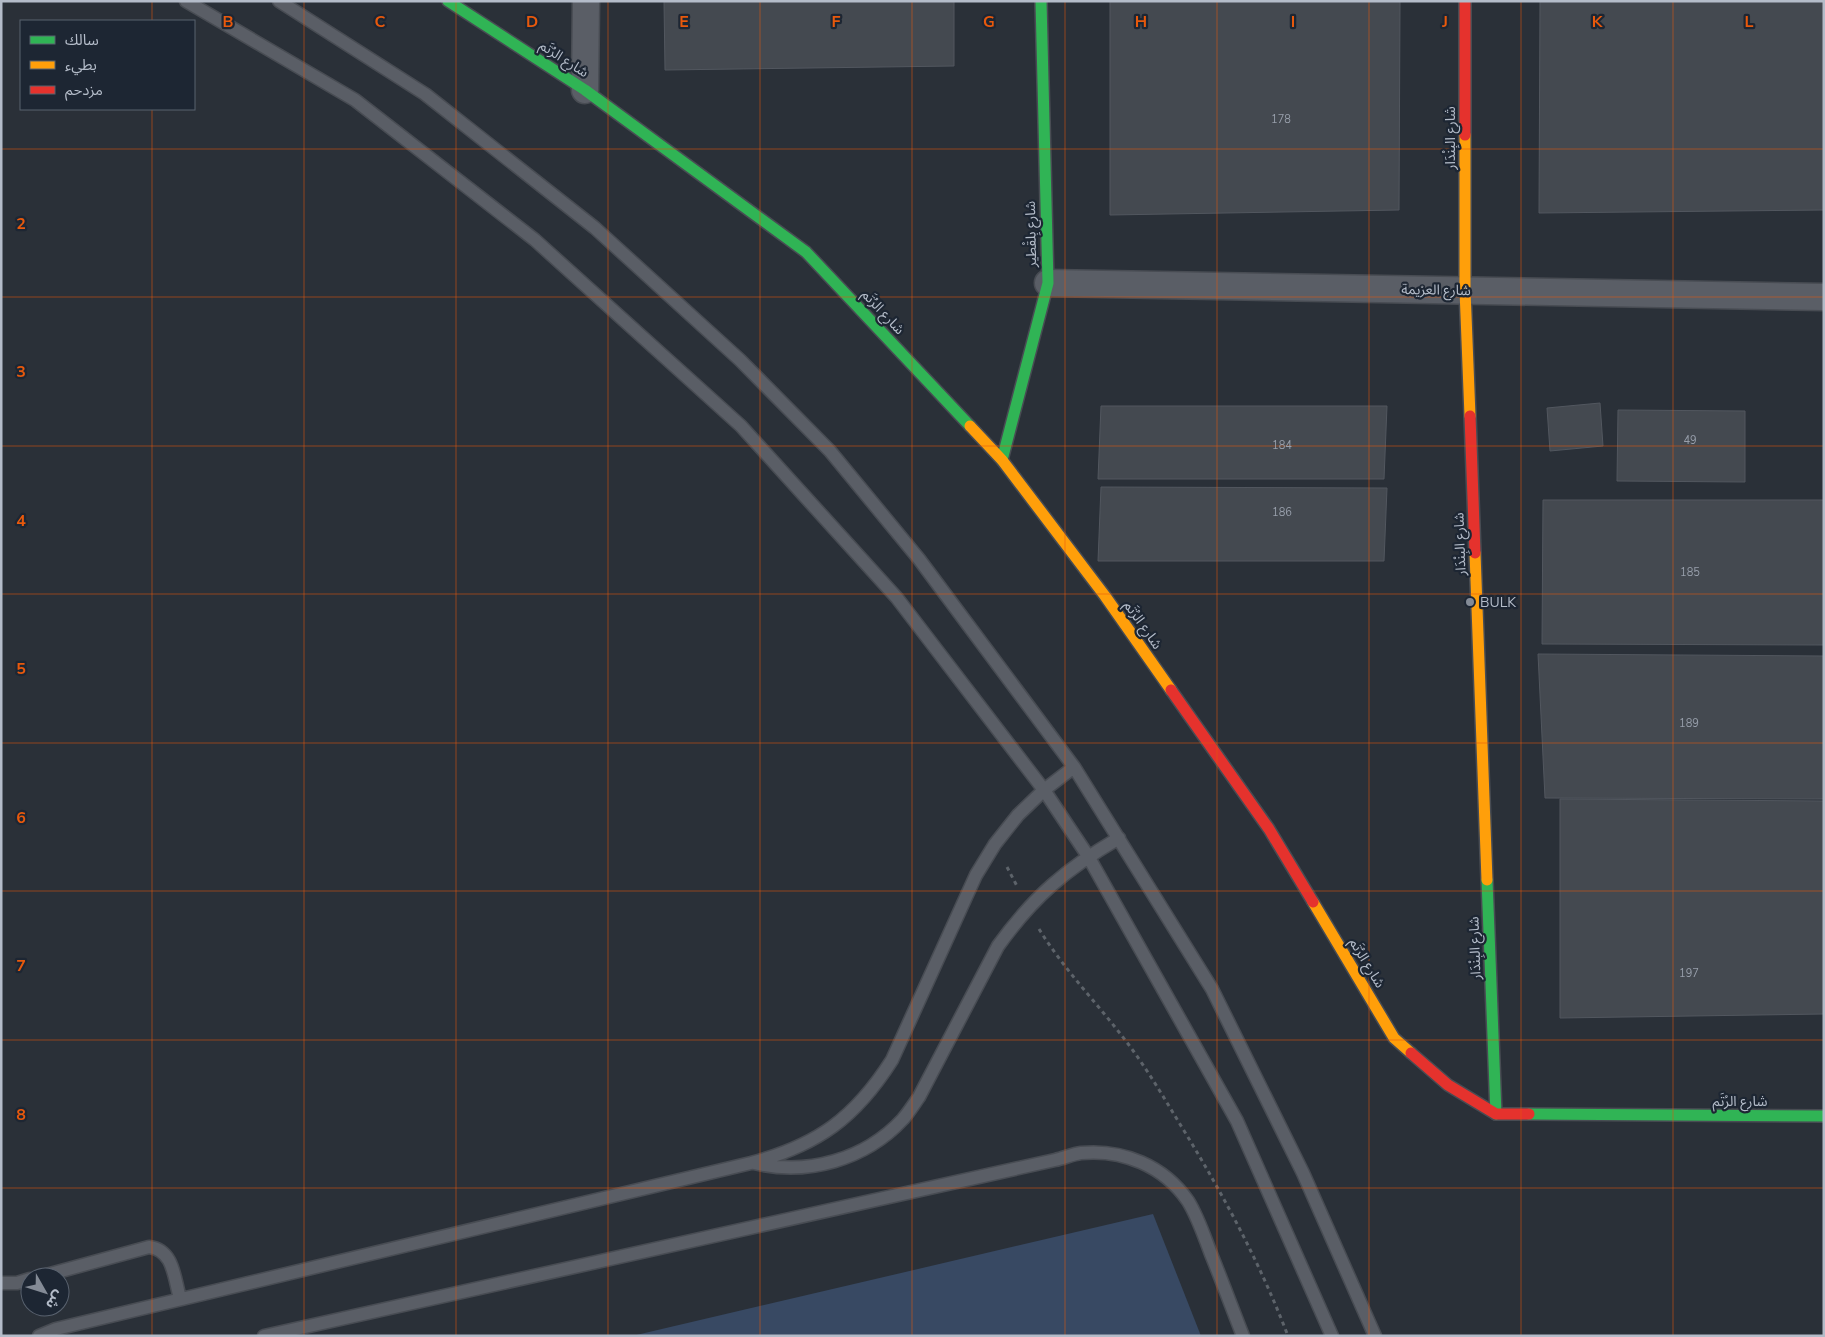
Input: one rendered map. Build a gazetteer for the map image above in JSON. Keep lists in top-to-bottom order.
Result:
{
  "streets": {
    "street": [
      "شارع الرُتَم",
      "شارع البِنْدَار",
      "شارع بِلقْطير",
      "شارع العزيمة"
    ]
  },
  "crossings": [
    ["شارع الرُتَم", "شارع البِنْدَار"],
    ["شارع الرُتَم", "شارع بِلقْطير"],
    ["شارع البِنْدَار", "شارع العزيمة"],
    ["شارع بِلقْطير", "شارع العزيمة"]
  ],
  "places": ["BULK"],
  "house_numbers": [
    "178",
    "49",
    "184",
    "186",
    "185",
    "189",
    "197"
  ],
  "legend": ["سالك", "بطيء", "مزدحم"],
  "north": "bottom right",
  "grid": {
    "columns": [
      "B",
      "C",
      "D",
      "E",
      "F",
      "G",
      "H",
      "I",
      "J",
      "K",
      "L"
    ],
    "rows": [
      "2",
      "3",
      "4",
      "5",
      "6",
      "7",
      "8"
    ]
  }
}
